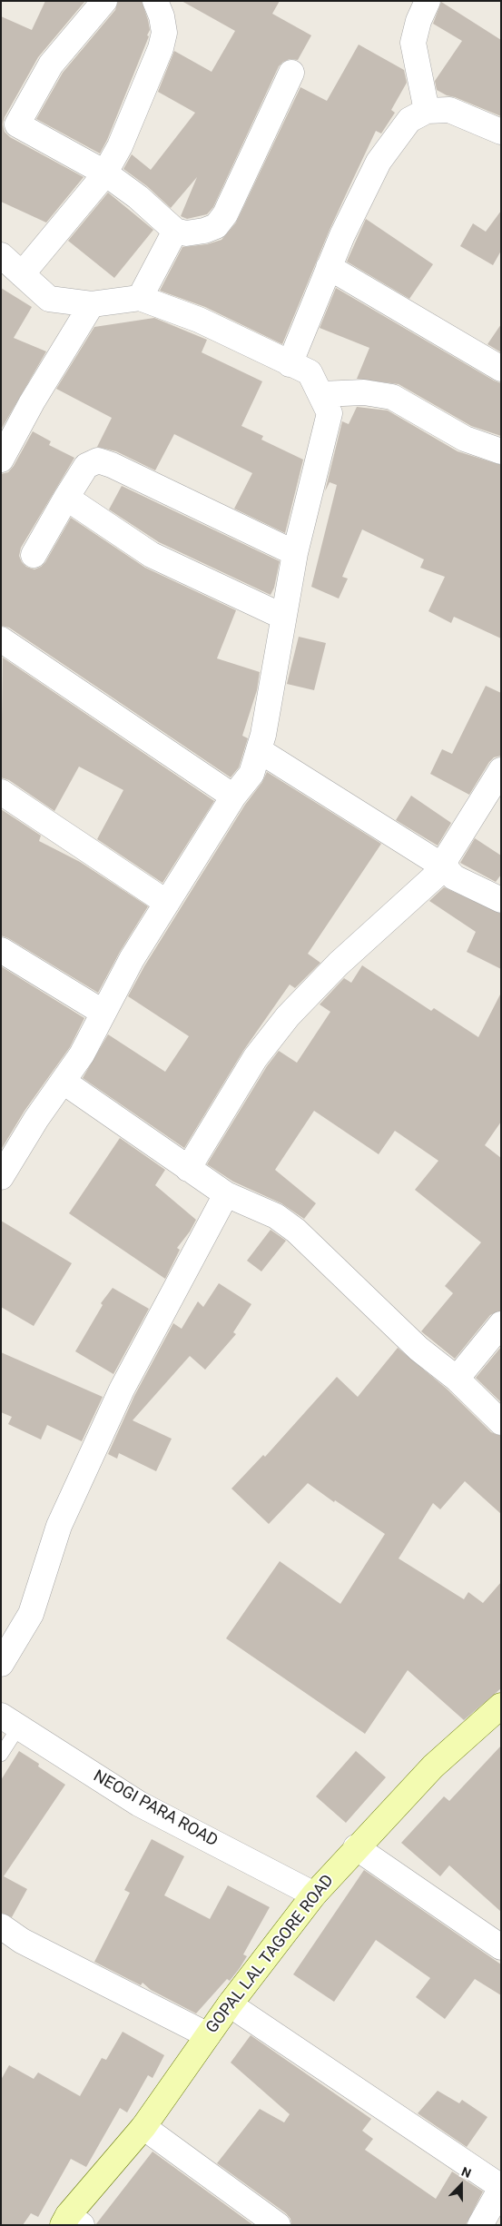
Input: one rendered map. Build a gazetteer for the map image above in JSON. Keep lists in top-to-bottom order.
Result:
{
  "streets": {
    "street": ["NEOGI PARA ROAD", "GOPAL LAL TAGORE ROAD"]
  },
  "crossings": [
    ["NEOGI PARA ROAD", "GOPAL LAL TAGORE ROAD"]
  ],
  "north": "top"
}
